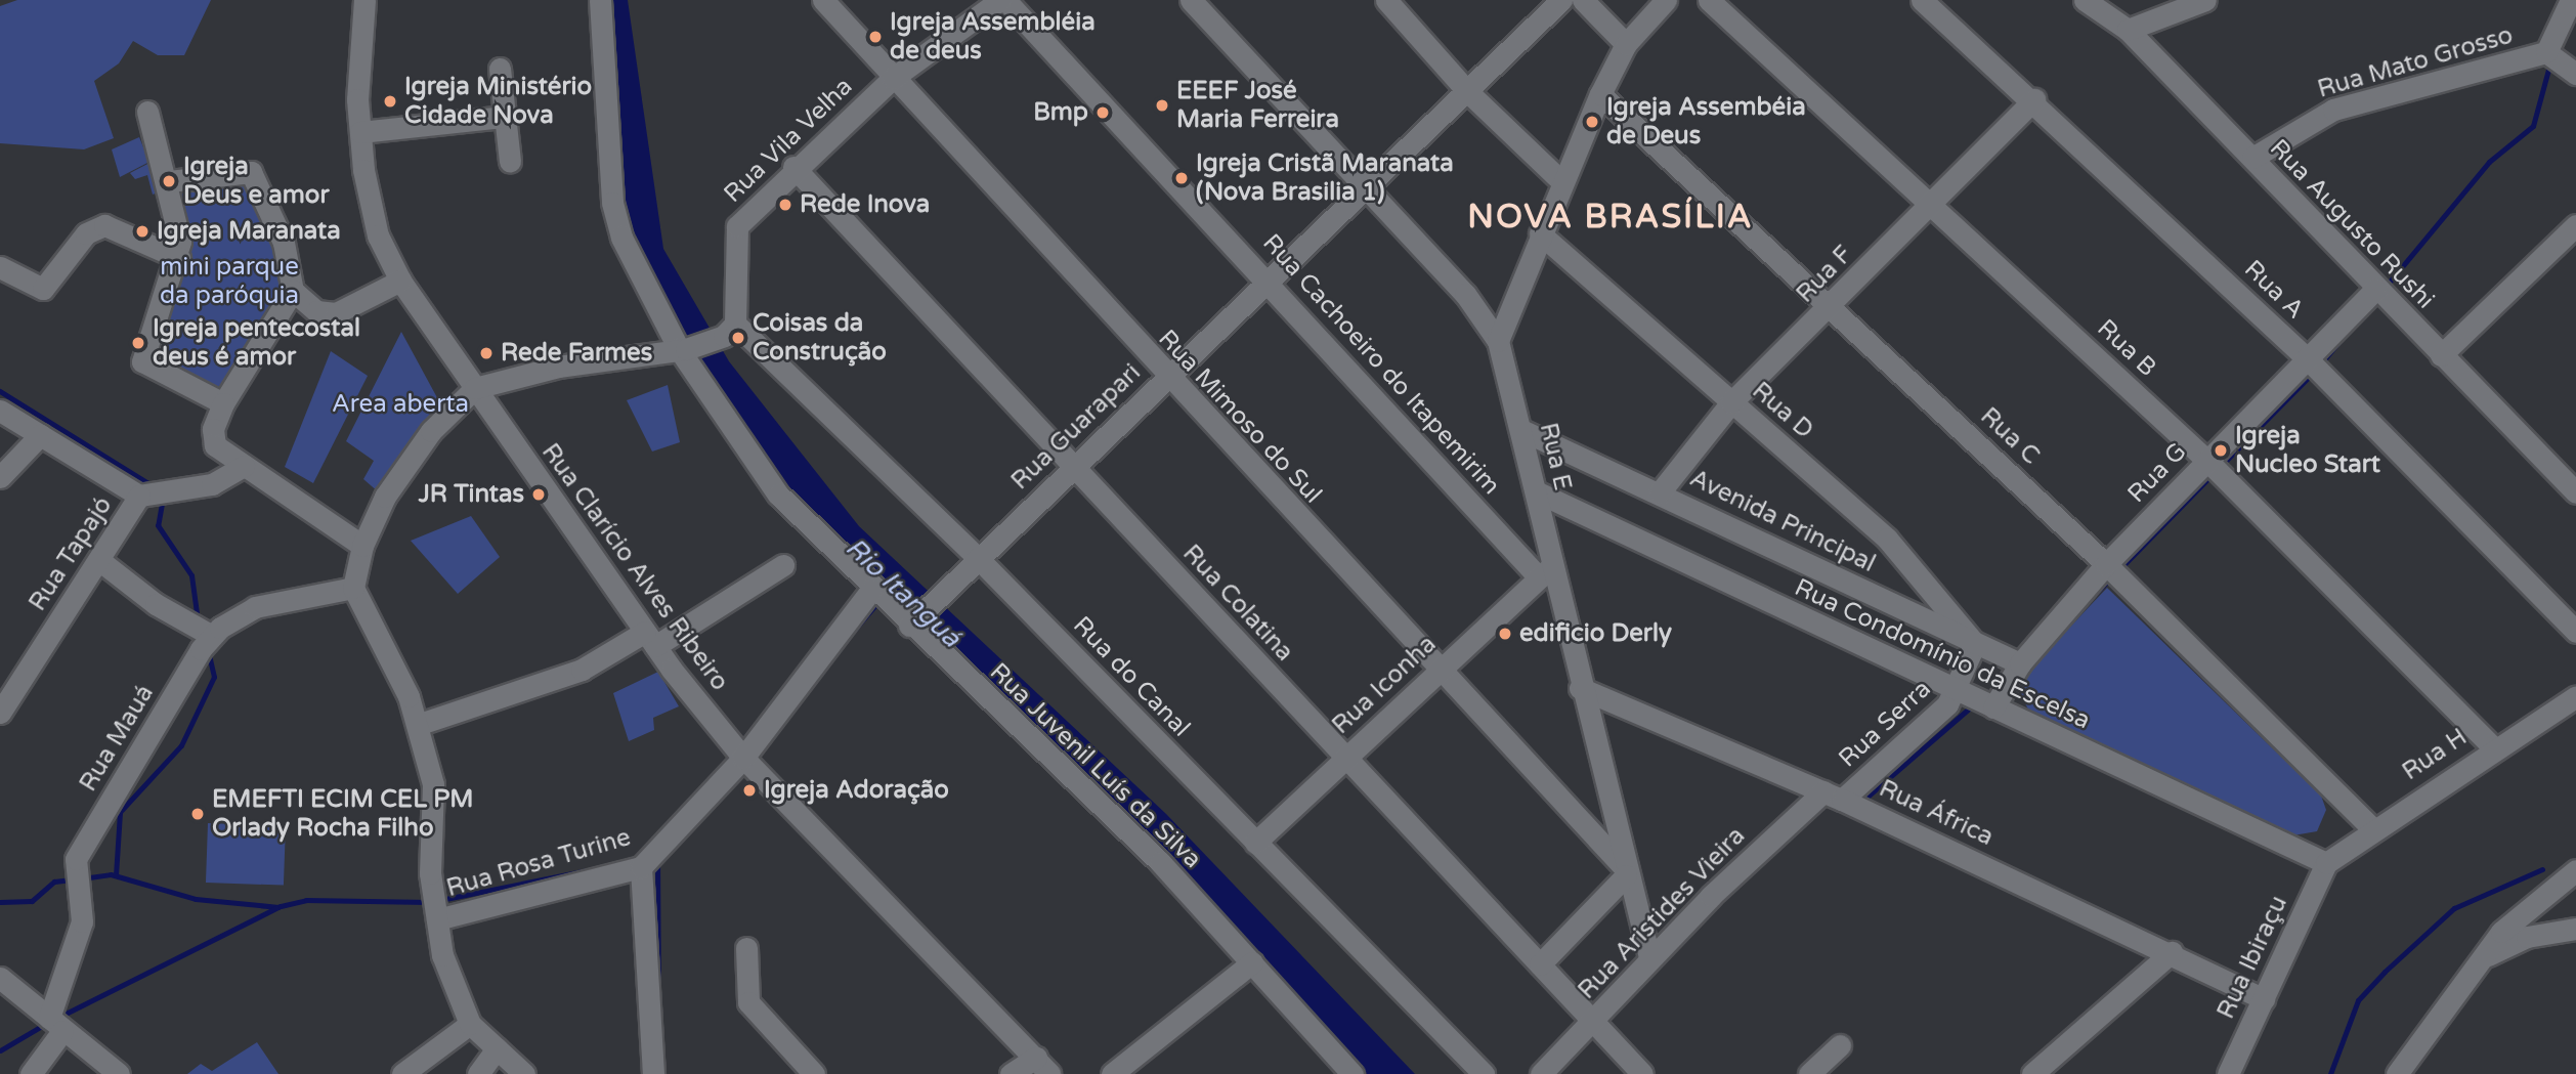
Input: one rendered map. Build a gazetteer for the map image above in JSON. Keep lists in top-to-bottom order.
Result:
{
  "streets": {
    "street": [
      "Rua Mato Grosso",
      "Rua Vila Velha",
      "Rua Augusto Rushi",
      "Rua F",
      "Rua A",
      "Rua B",
      "Rua Cachoeiro do Itapemirim",
      "Rua D",
      "Rua Mimoso do Sul",
      "Rua Guarapari",
      "Rua C",
      "Rua E",
      "Rua G",
      "Avenida Principal",
      "Rua Tapajó",
      "Rua Clarício Alves Ribeiro",
      "Rua Colatina",
      "Rua Condomínio da Escelsa",
      "Rua do Canal",
      "Rua Iconha",
      "Rua Serra",
      "Rua Mauá",
      "Rua H",
      "Rua Juvenil Luís da Silva",
      "Rua África",
      "Rua Rosa Turine",
      "Rua Aristides Vieira",
      "Rua Ibiraçu"
    ]
  },
  "crossings": [
    ["Rua Mato Grosso", "Rua Augusto Rushi"],
    ["Rua Vila Velha", "Rua Cachoeiro do Itapemirim"],
    ["Rua Vila Velha", "Rua Mimoso do Sul"],
    ["Rua Vila Velha", "Rua Colatina"],
    ["Rua Vila Velha", "Rua do Canal"],
    ["Rua Augusto Rushi", "Rua G"],
    ["Rua F", "Rua A"],
    ["Rua F", "Rua B"],
    ["Rua F", "Rua D"],
    ["Rua F", "Rua C"],
    ["Rua F", "Avenida Principal"],
    ["Rua A", "Rua G"],
    ["Rua B", "Rua G"],
    ["Rua B", "Rua H"],
    ["Rua Cachoeiro do Itapemirim", "Rua Guarapari"],
    ["Rua Cachoeiro do Itapemirim", "Rua E"],
    ["Rua Cachoeiro do Itapemirim", "Rua Iconha"],
    ["Rua D", "Avenida Principal"],
    ["Rua D", "Rua Serra"],
    ["Rua Mimoso do Sul", "Rua Guarapari"],
    ["Rua Mimoso do Sul", "Rua E"],
    ["Rua Mimoso do Sul", "Rua Iconha"],
    ["Rua Guarapari", "Rua E"],
    ["Rua Guarapari", "Rua Colatina"],
    ["Rua Guarapari", "Rua do Canal"],
    ["Rua Guarapari", "Rua Juvenil Luís da Silva"],
    ["Rua C", "Rua G"],
    ["Rua C", "Rua H"],
    ["Rua E", "Avenida Principal"],
    ["Rua E", "Rua Condomínio da Escelsa"],
    ["Rua E", "Rua Iconha"],
    ["Rua E", "Rua África"],
    ["Rua E", "Rua Aristides Vieira"],
    ["Rua G", "Avenida Principal"],
    ["Rua G", "Rua Condomínio da Escelsa"],
    ["Avenida Principal", "Rua Serra"],
    ["Rua Clarício Alves Ribeiro", "Rua Rosa Turine"],
    ["Rua Colatina", "Rua Iconha"],
    ["Rua Colatina", "Rua Aristides Vieira"],
    ["Rua Condomínio da Escelsa", "Rua Serra"],
    ["Rua Condomínio da Escelsa", "Rua H"],
    ["Rua Condomínio da Escelsa", "Rua Ibiraçu"],
    ["Rua do Canal", "Rua Iconha"],
    ["Rua Serra", "Rua África"],
    ["Rua Serra", "Rua Aristides Vieira"],
    ["Rua H", "Rua Ibiraçu"],
    ["Rua Juvenil Luís da Silva", "Rua Rosa Turine"],
    ["Rua África", "Rua Aristides Vieira"],
    ["Rua África", "Rua Ibiraçu"]
  ],
  "districts": ["NOVA BRASÍLIA"],
  "water": ["Rio Itanguá"],
  "parks": ["mini parque da paróquia", "Area aberta"],
  "places": [
    "Igreja Assembléia de deus",
    "Igreja Ministério Cidade Nova",
    "EEEF José Maria Ferreira",
    "Bmp",
    "Igreja Assembéia de Deus",
    "Igreja Cristã Maranata (Nova Brasilia 1)",
    "Igreja Deus e amor",
    "Rede Inova",
    "Igreja Maranata",
    "Coisas da Construção",
    "Igreja pentecostal deus é amor",
    "Rede Farmes",
    "Igreja Nucleo Start",
    "JR Tintas",
    "edificio Derly",
    "Igreja Adoração",
    "EMEFTI ECIM CEL PM Orlady Rocha Filho"
  ]
}
